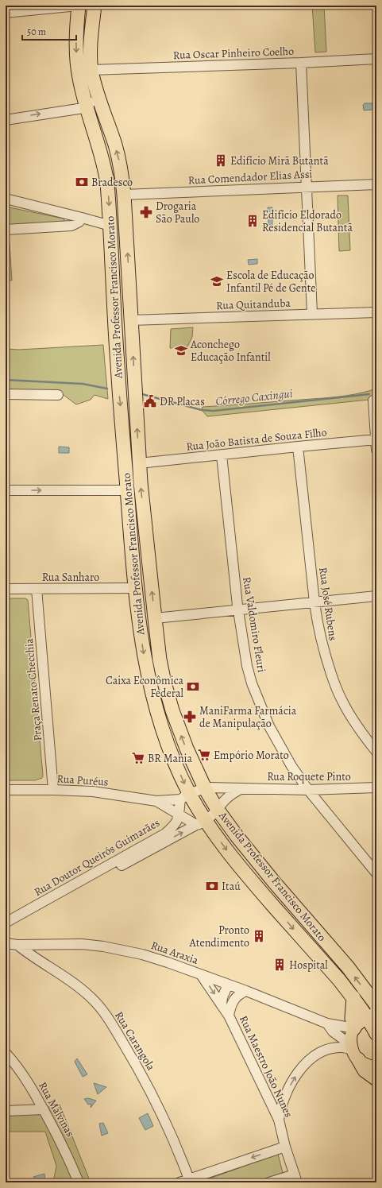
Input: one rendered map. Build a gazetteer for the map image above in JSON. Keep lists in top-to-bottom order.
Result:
{
  "streets": {
    "highway": ["Avenida Professor Francisco Morato"],
    "street": [
      "Rua Oscar Pinheiro Coelho",
      "Rua Comendador Elias Assi",
      "Rua Quitanduba",
      "Rua João Batista de Souza Filho",
      "Rua Sanharo",
      "Rua José Rubens",
      "Rua Valdomiro Fleuri",
      "Praça Renato Checchia",
      "Rua Roquete Pinto",
      "Rua Puréus",
      "Rua Doutor Queirós Guimarães",
      "Rua Araxia",
      "Rua Carangola",
      "Rua Maestro João Nunes",
      "Rua Malvinas"
    ]
  },
  "crossings": [
    ["Rua Oscar Pinheiro Coelho", "Avenida Professor Francisco Morato"],
    ["Rua Comendador Elias Assi", "Avenida Professor Francisco Morato"],
    ["Avenida Professor Francisco Morato", "Rua Quitanduba"],
    ["Avenida Professor Francisco Morato", "Rua João Batista de Souza Filho"],
    ["Avenida Professor Francisco Morato", "Rua Sanharo"],
    ["Avenida Professor Francisco Morato", "Rua Roquete Pinto"],
    ["Avenida Professor Francisco Morato", "Rua Puréus"],
    ["Avenida Professor Francisco Morato", "Rua Doutor Queirós Guimarães"],
    ["Rua João Batista de Souza Filho", "Rua José Rubens"],
    ["Rua João Batista de Souza Filho", "Rua Valdomiro Fleuri"],
    ["Rua Sanharo", "Praça Renato Checchia"],
    ["Rua Valdomiro Fleuri", "Rua Roquete Pinto"],
    ["Praça Renato Checchia", "Rua Puréus"],
    ["Rua Roquete Pinto", "Rua Puréus"],
    ["Rua Roquete Pinto", "Rua Doutor Queirós Guimarães"],
    ["Rua Puréus", "Rua Doutor Queirós Guimarães"],
    ["Rua Araxia", "Rua Carangola"],
    ["Rua Araxia", "Rua Maestro João Nunes"]
  ],
  "water": ["Córrego Caxingui"],
  "places": {
    "building": [
      "Edifício Mirã Butantã",
      "Edifício Eldorado Residencial Butantã",
      "Pronto Atendimento",
      "Hospital"
    ],
    "bank": ["Bradesco", "Caixa Econômica Federal", "Itaú"],
    "pharmacy": ["Drogaria São Paulo", "ManiFarma Farmácia de Manipulação"],
    "school or university": ["Escola de Educação Infantil Pé de Gente", "Aconchego Educação Infantil"],
    "public building": ["DR Placas"],
    "supermarket": ["Empório Morato", "BR Mania"]
  },
  "scale_bar": "50 m"
}
